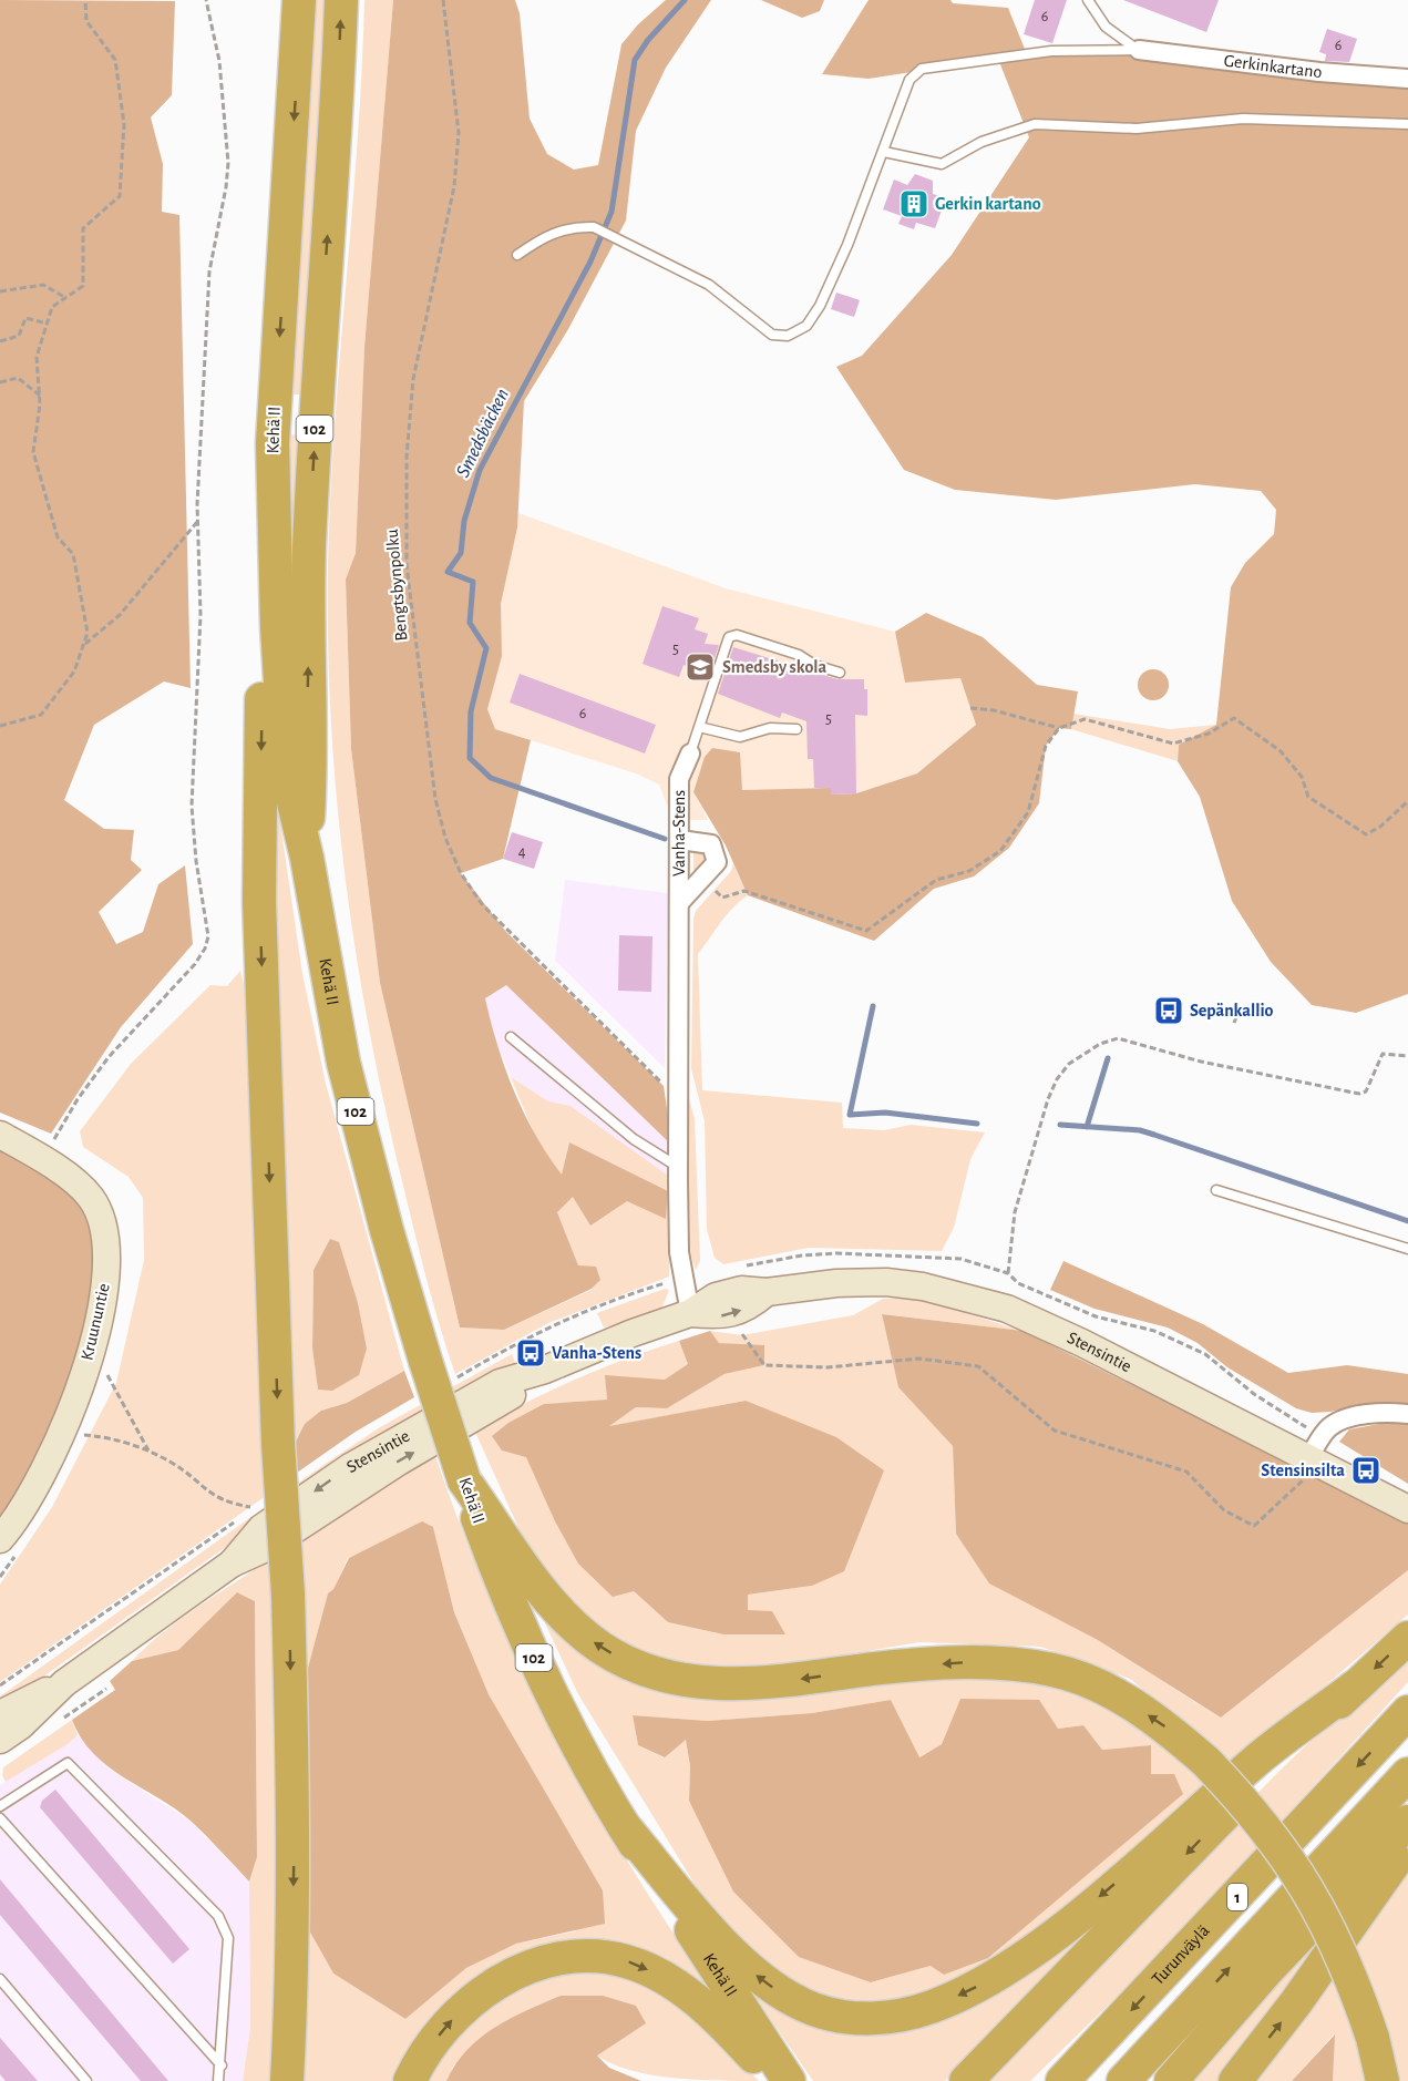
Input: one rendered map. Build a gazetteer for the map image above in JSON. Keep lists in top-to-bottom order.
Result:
{
  "streets": {
    "highway": [
      "102",
      "Kehä II",
      "1",
      "Turunväylä"
    ],
    "main road": ["Kruununtie", "Stensintie"],
    "street": ["Gerkinkartano", "Vanha-Stens"],
    "path": ["Bengtsbynpolku"]
  },
  "crossings": [
    ["Vanha-Stens", "Stensintie"]
  ],
  "water": ["Smedsbäcken"],
  "places": {
    "building": ["Gerkin kartano"],
    "school or university": ["Smedsby skola"],
    "bus stop": ["Sepänkallio", "Vanha-Stens", "Stensinsilta"]
  },
  "house_numbers": [
    "6",
    "6",
    "5",
    "6",
    "5",
    "4"
  ]
}
